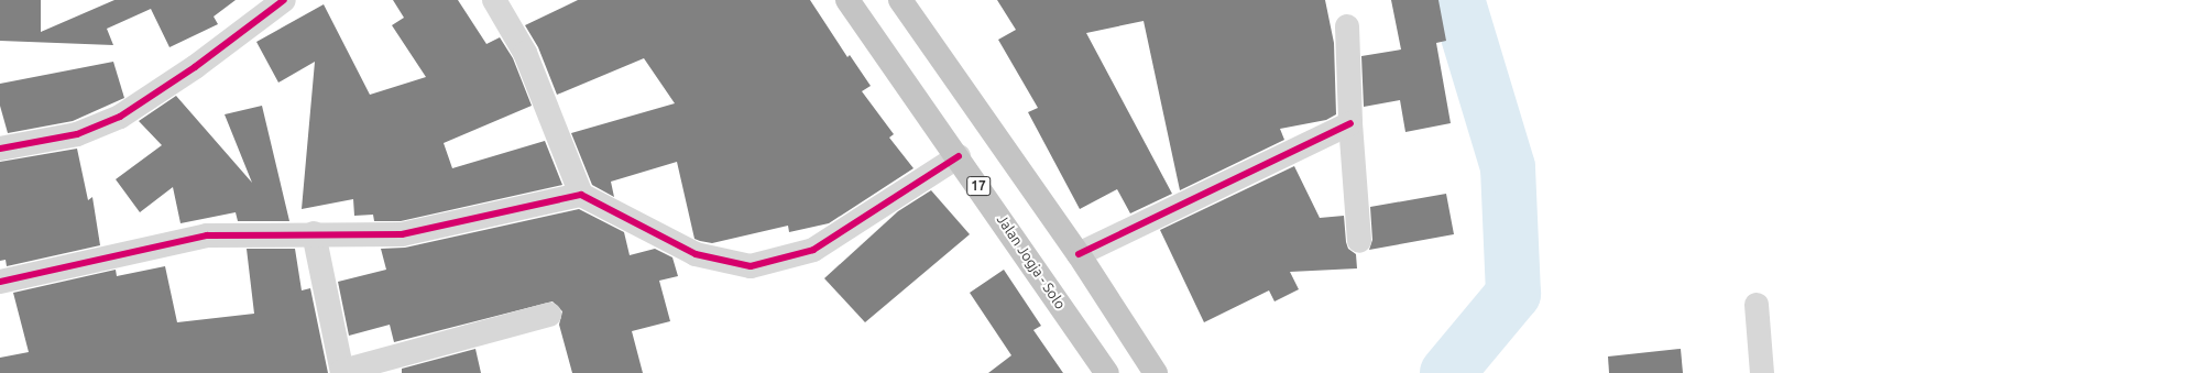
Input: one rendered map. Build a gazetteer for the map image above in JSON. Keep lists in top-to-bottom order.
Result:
{
  "streets": {
    "highway": ["17", "Jalan Jogja - Solo"]
  }
}
